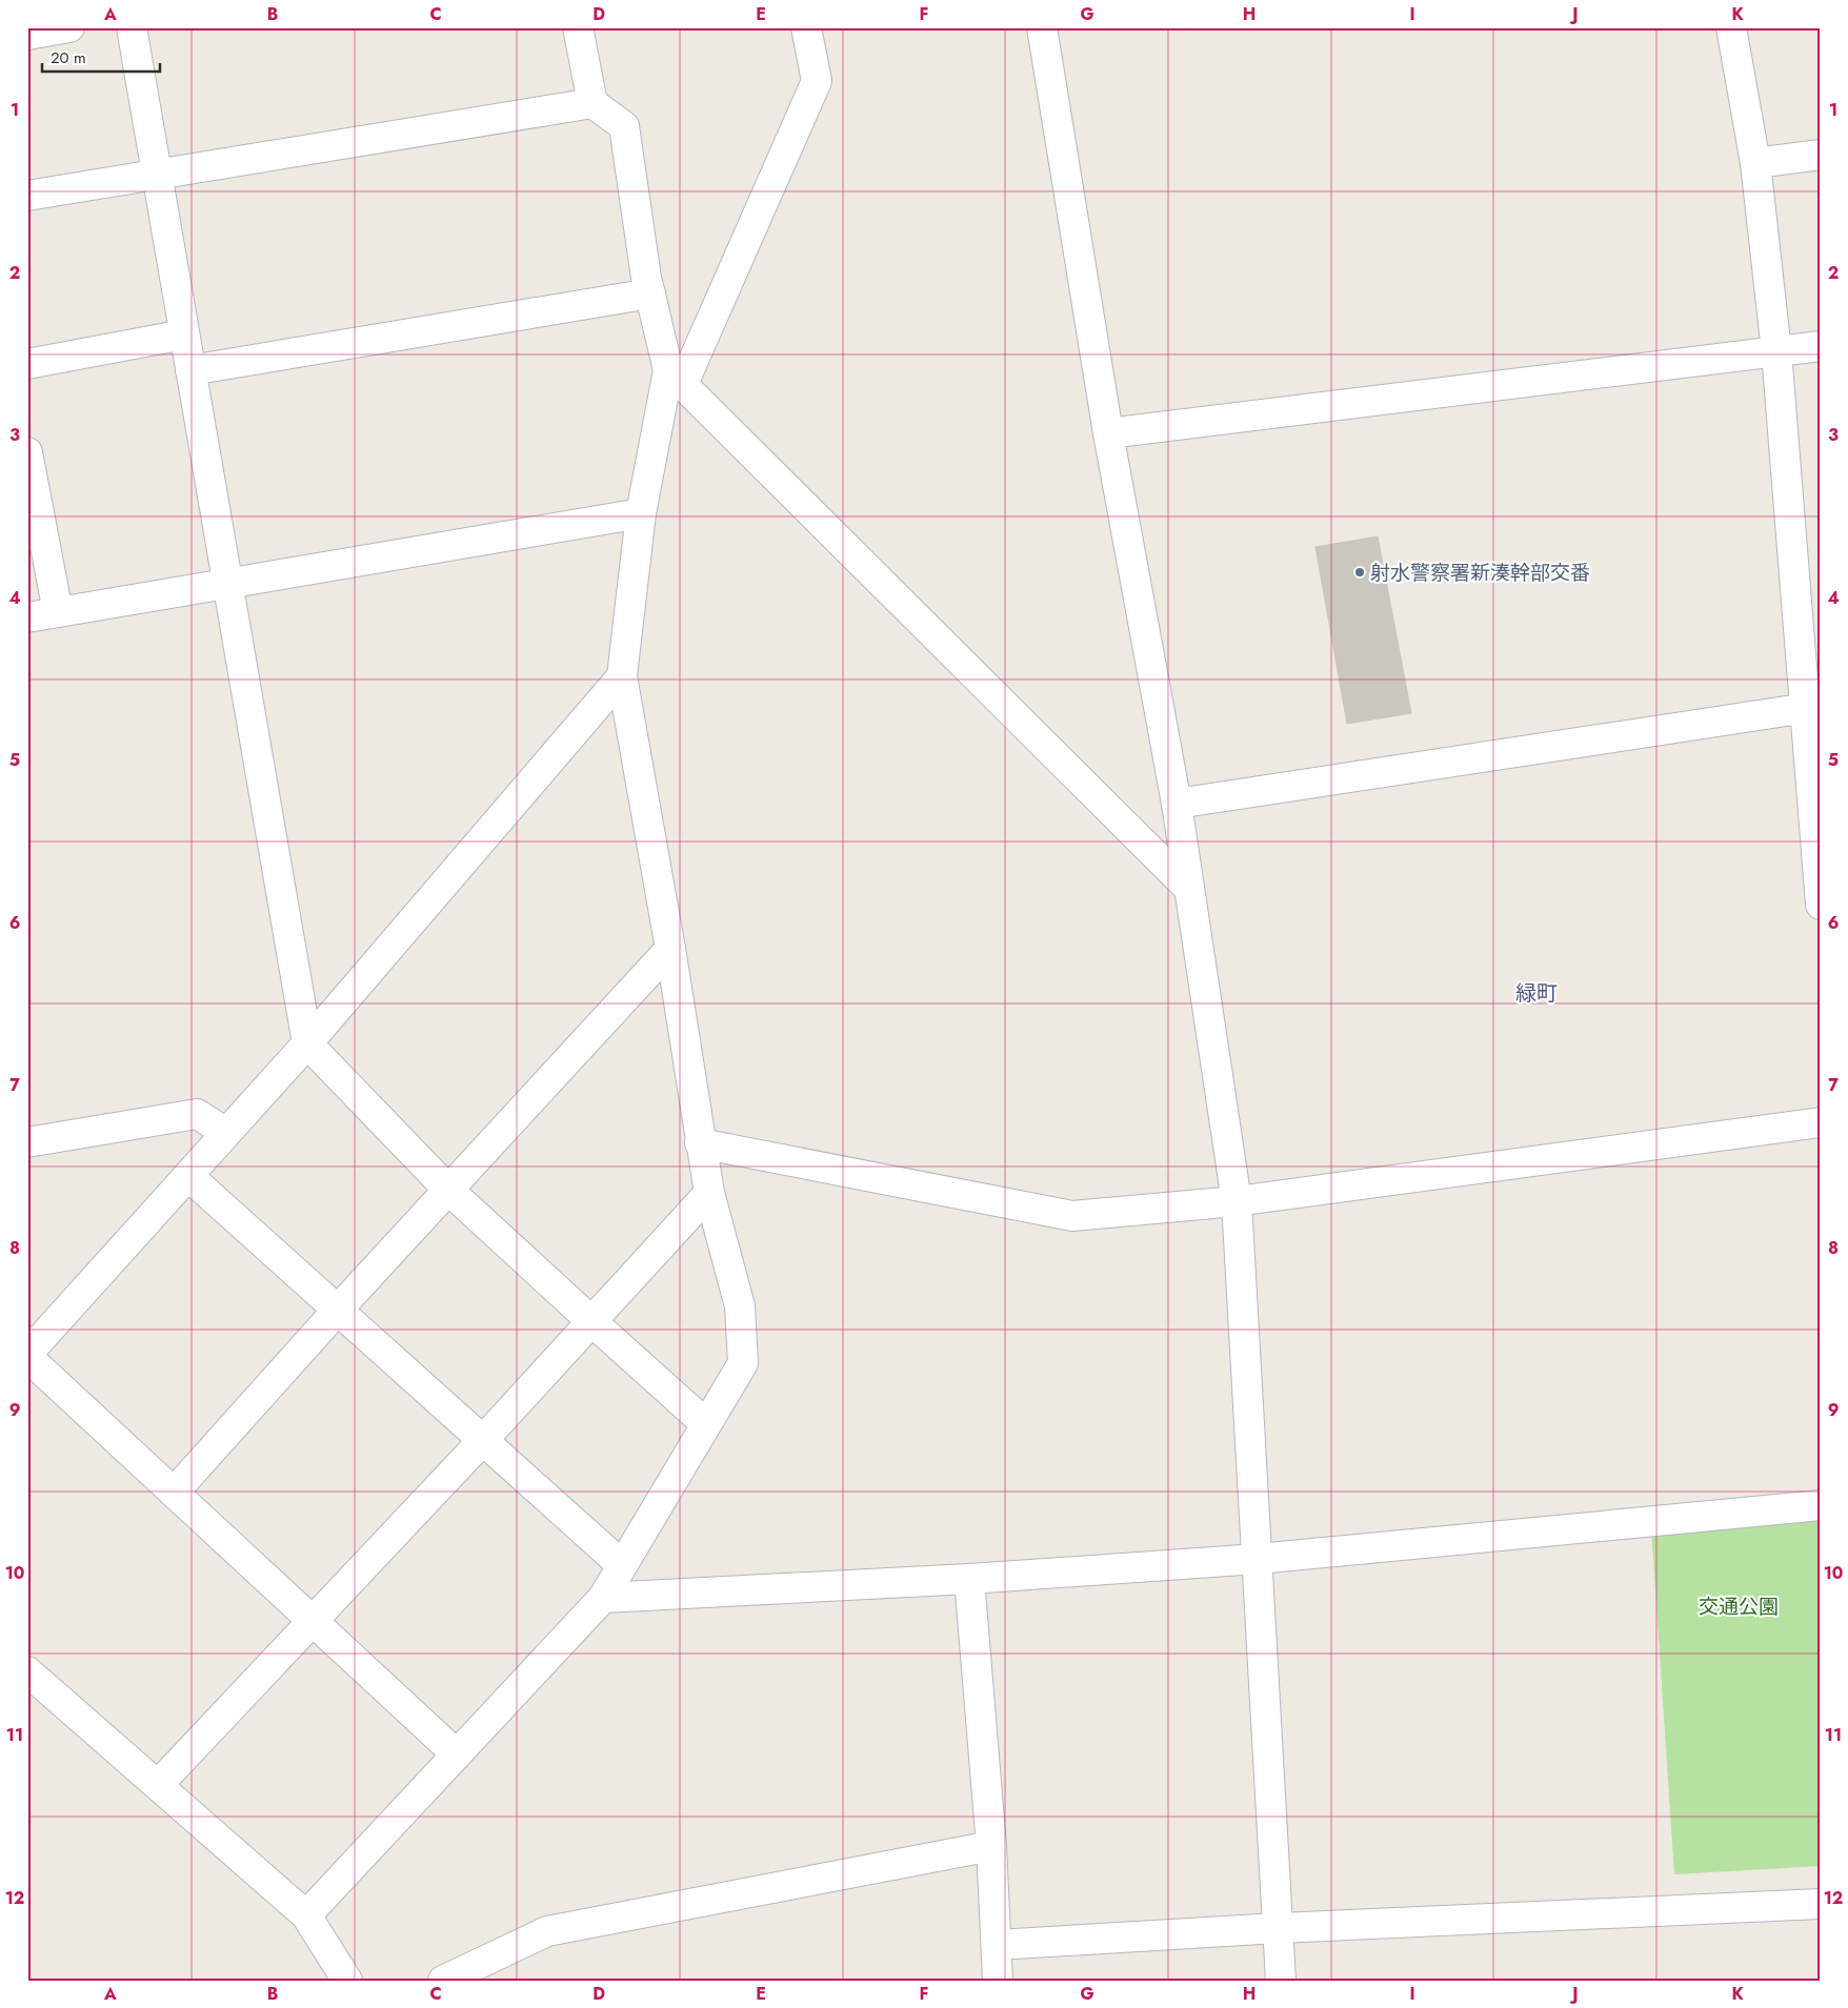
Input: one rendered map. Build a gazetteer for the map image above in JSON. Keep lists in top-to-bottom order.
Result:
{
  "districts": ["緑町"],
  "parks": ["交通公園"],
  "places": ["射水警察署新湊幹部交番"],
  "scale_bar": "20 m",
  "grid": {
    "columns": [
      "A",
      "B",
      "C",
      "D",
      "E",
      "F",
      "G",
      "H",
      "I",
      "J",
      "K"
    ],
    "rows": [
      "1",
      "2",
      "3",
      "4",
      "5",
      "6",
      "7",
      "8",
      "9",
      "10",
      "11",
      "12"
    ]
  }
}
